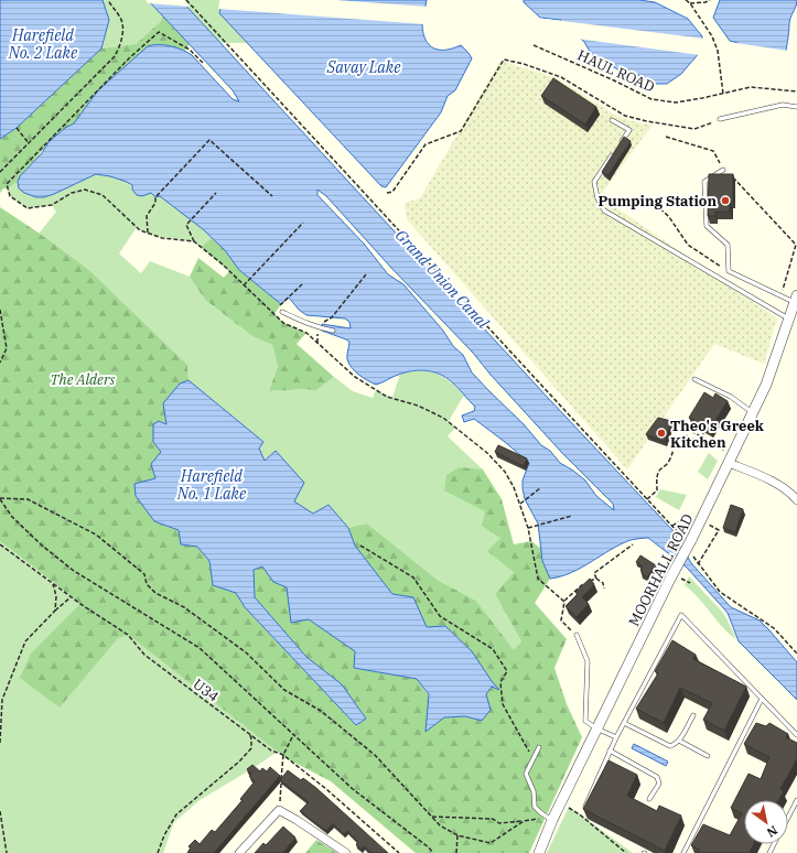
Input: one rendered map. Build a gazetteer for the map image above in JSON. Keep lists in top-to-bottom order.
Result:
{
  "streets": {
    "street": ["MOORHALL ROAD"],
    "path": ["HAUL ROAD", "U34"]
  },
  "water": [
    "Harefield No. 2 Lake",
    "Savay Lake",
    "Grand Union Canal",
    "Harefield No. 1 Lake"
  ],
  "parks": ["The Alders"],
  "places": ["Pumping Station", "Theo's Greek Kitchen"],
  "north": "bottom right"
}
